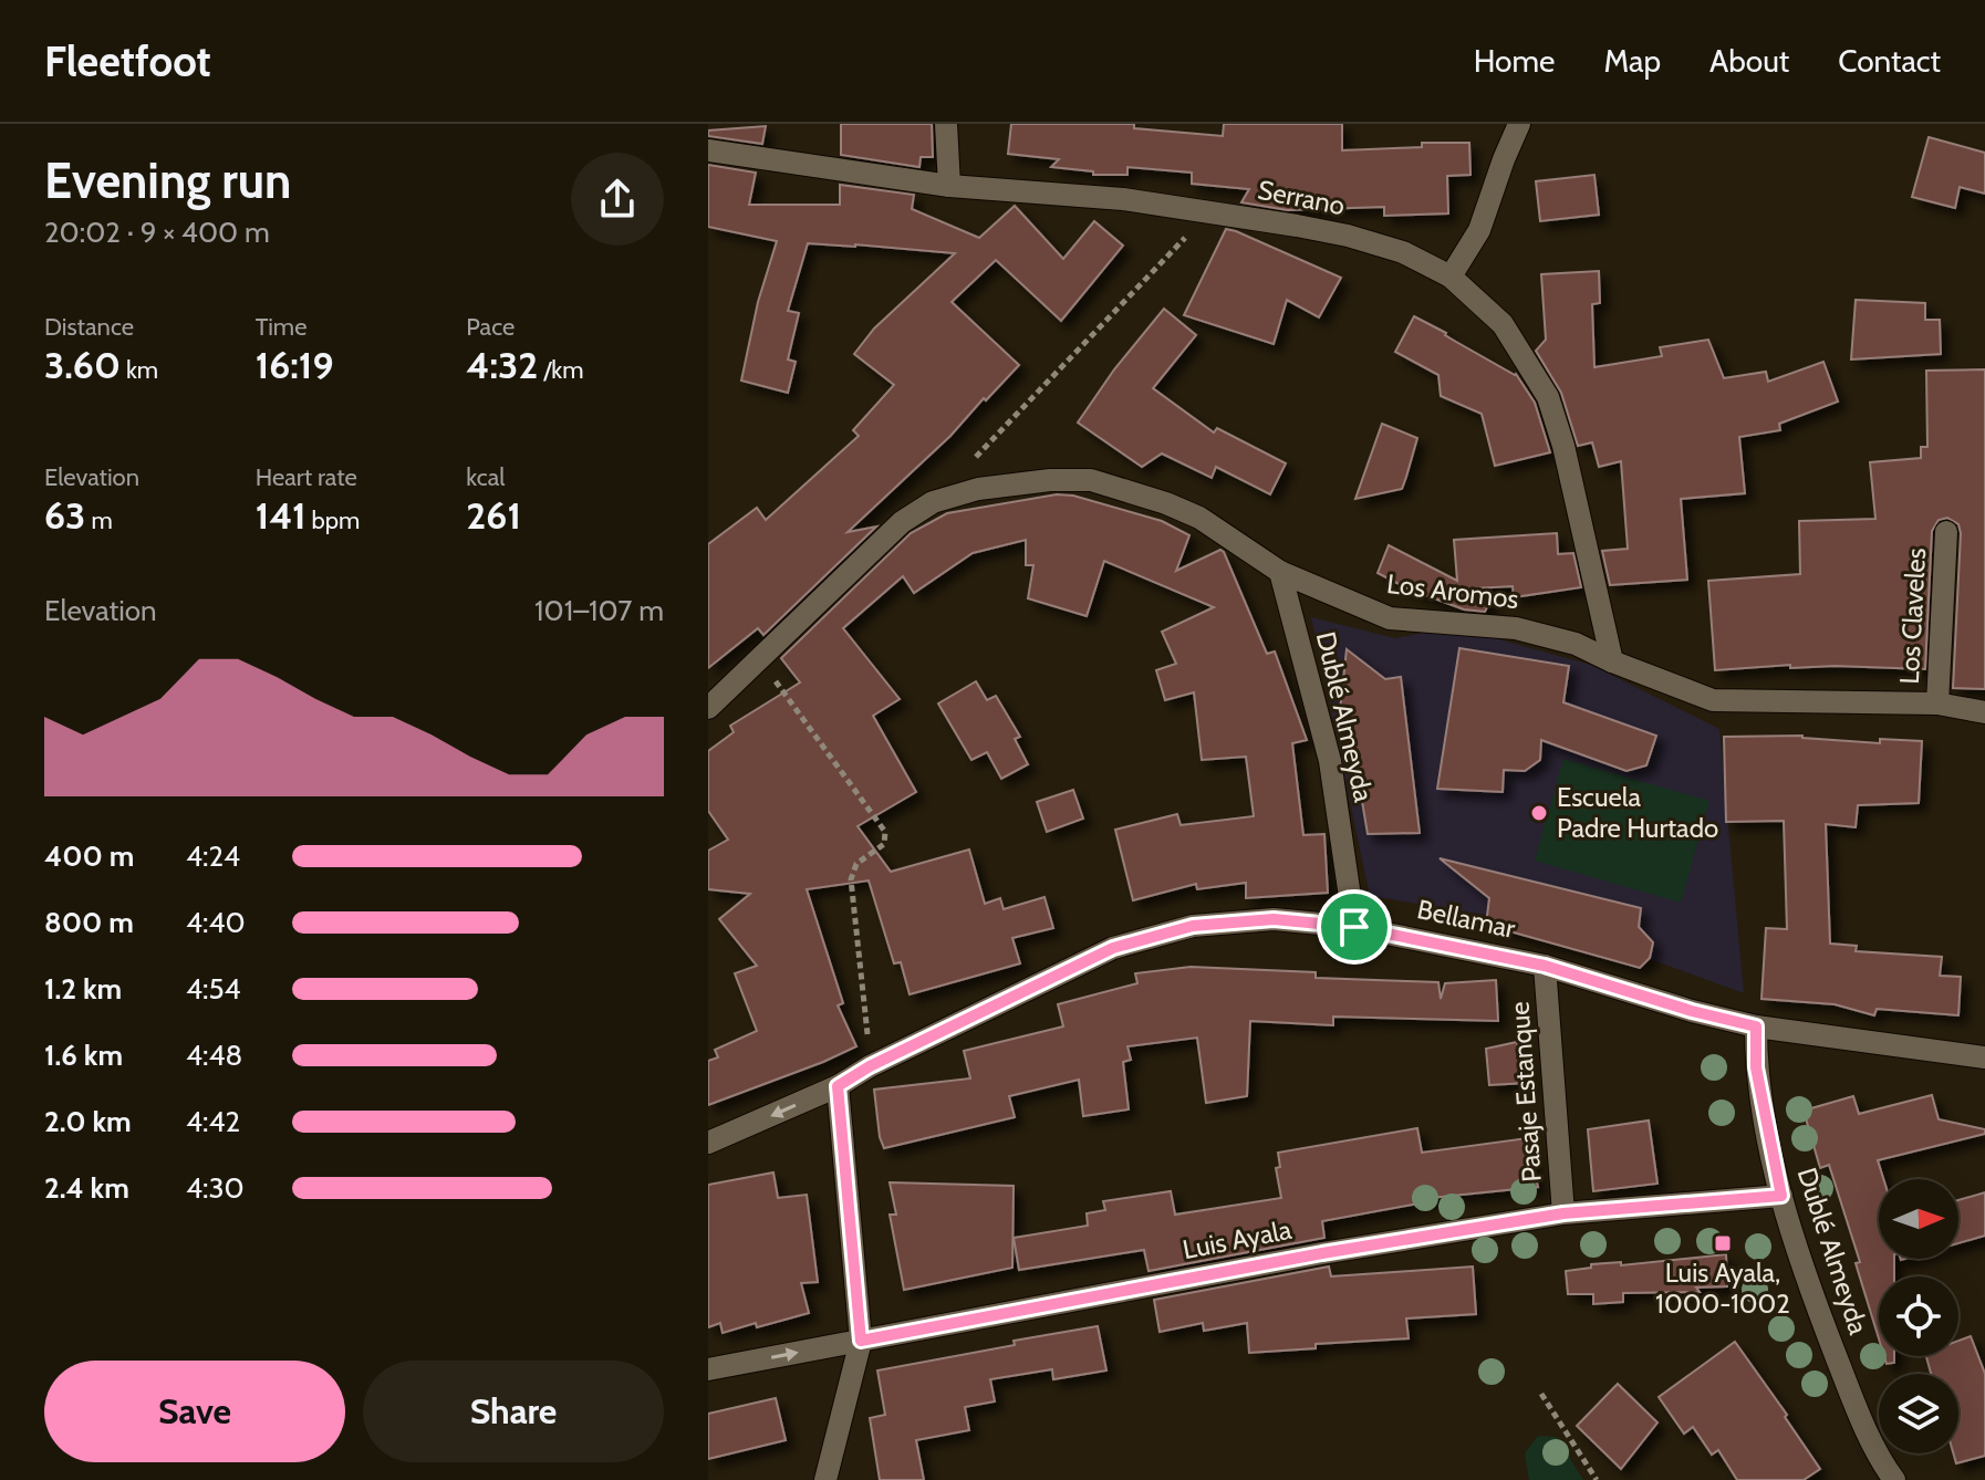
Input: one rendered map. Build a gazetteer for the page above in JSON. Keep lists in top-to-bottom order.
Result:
{
  "streets": {
    "street": [
      "Serrano",
      "Los Aromos",
      "Los Claveles",
      "Dublé Almeyda",
      "Bellamar",
      "Pasaje Estanque",
      "Luis Ayala"
    ]
  },
  "crossings": [
    ["Serrano", "Los Aromos"],
    ["Los Aromos", "Los Claveles"],
    ["Los Aromos", "Dublé Almeyda"],
    ["Dublé Almeyda", "Bellamar"],
    ["Dublé Almeyda", "Luis Ayala"],
    ["Bellamar", "Pasaje Estanque"],
    ["Pasaje Estanque", "Luis Ayala"]
  ],
  "places": {
    "other": ["Escuela Padre Hurtado"],
    "transit": ["Luis Ayala, 1000-1002"]
  },
  "north": "right",
  "page": {
    "header": "Fleetfoot",
    "nav": [
      "Home",
      "Map",
      "About",
      "Contact"
    ],
    "heading": ["Evening run", "20:02 · 9 × 400 m"],
    "stats": [
      ["Distance", "3.60 km"],
      ["Time", "16:19"],
      ["Pace", "4:32 /km"],
      ["Elevation", "63 m"],
      ["Heart rate", "141 bpm"],
      ["kcal", "261"]
    ],
    "chart": ["Elevation", "101–107 m"],
    "list": [
      {
        "name": "400 m",
        "note": "4:24"
      },
      {
        "name": "800 m",
        "note": "4:40"
      },
      {
        "name": "1.2 km",
        "note": "4:54"
      },
      {
        "name": "1.6 km",
        "note": "4:48"
      },
      {
        "name": "2.0 km",
        "note": "4:42"
      },
      {
        "name": "2.4 km",
        "note": "4:30"
      }
    ],
    "buttons": ["Save", "Share"]
  }
}
